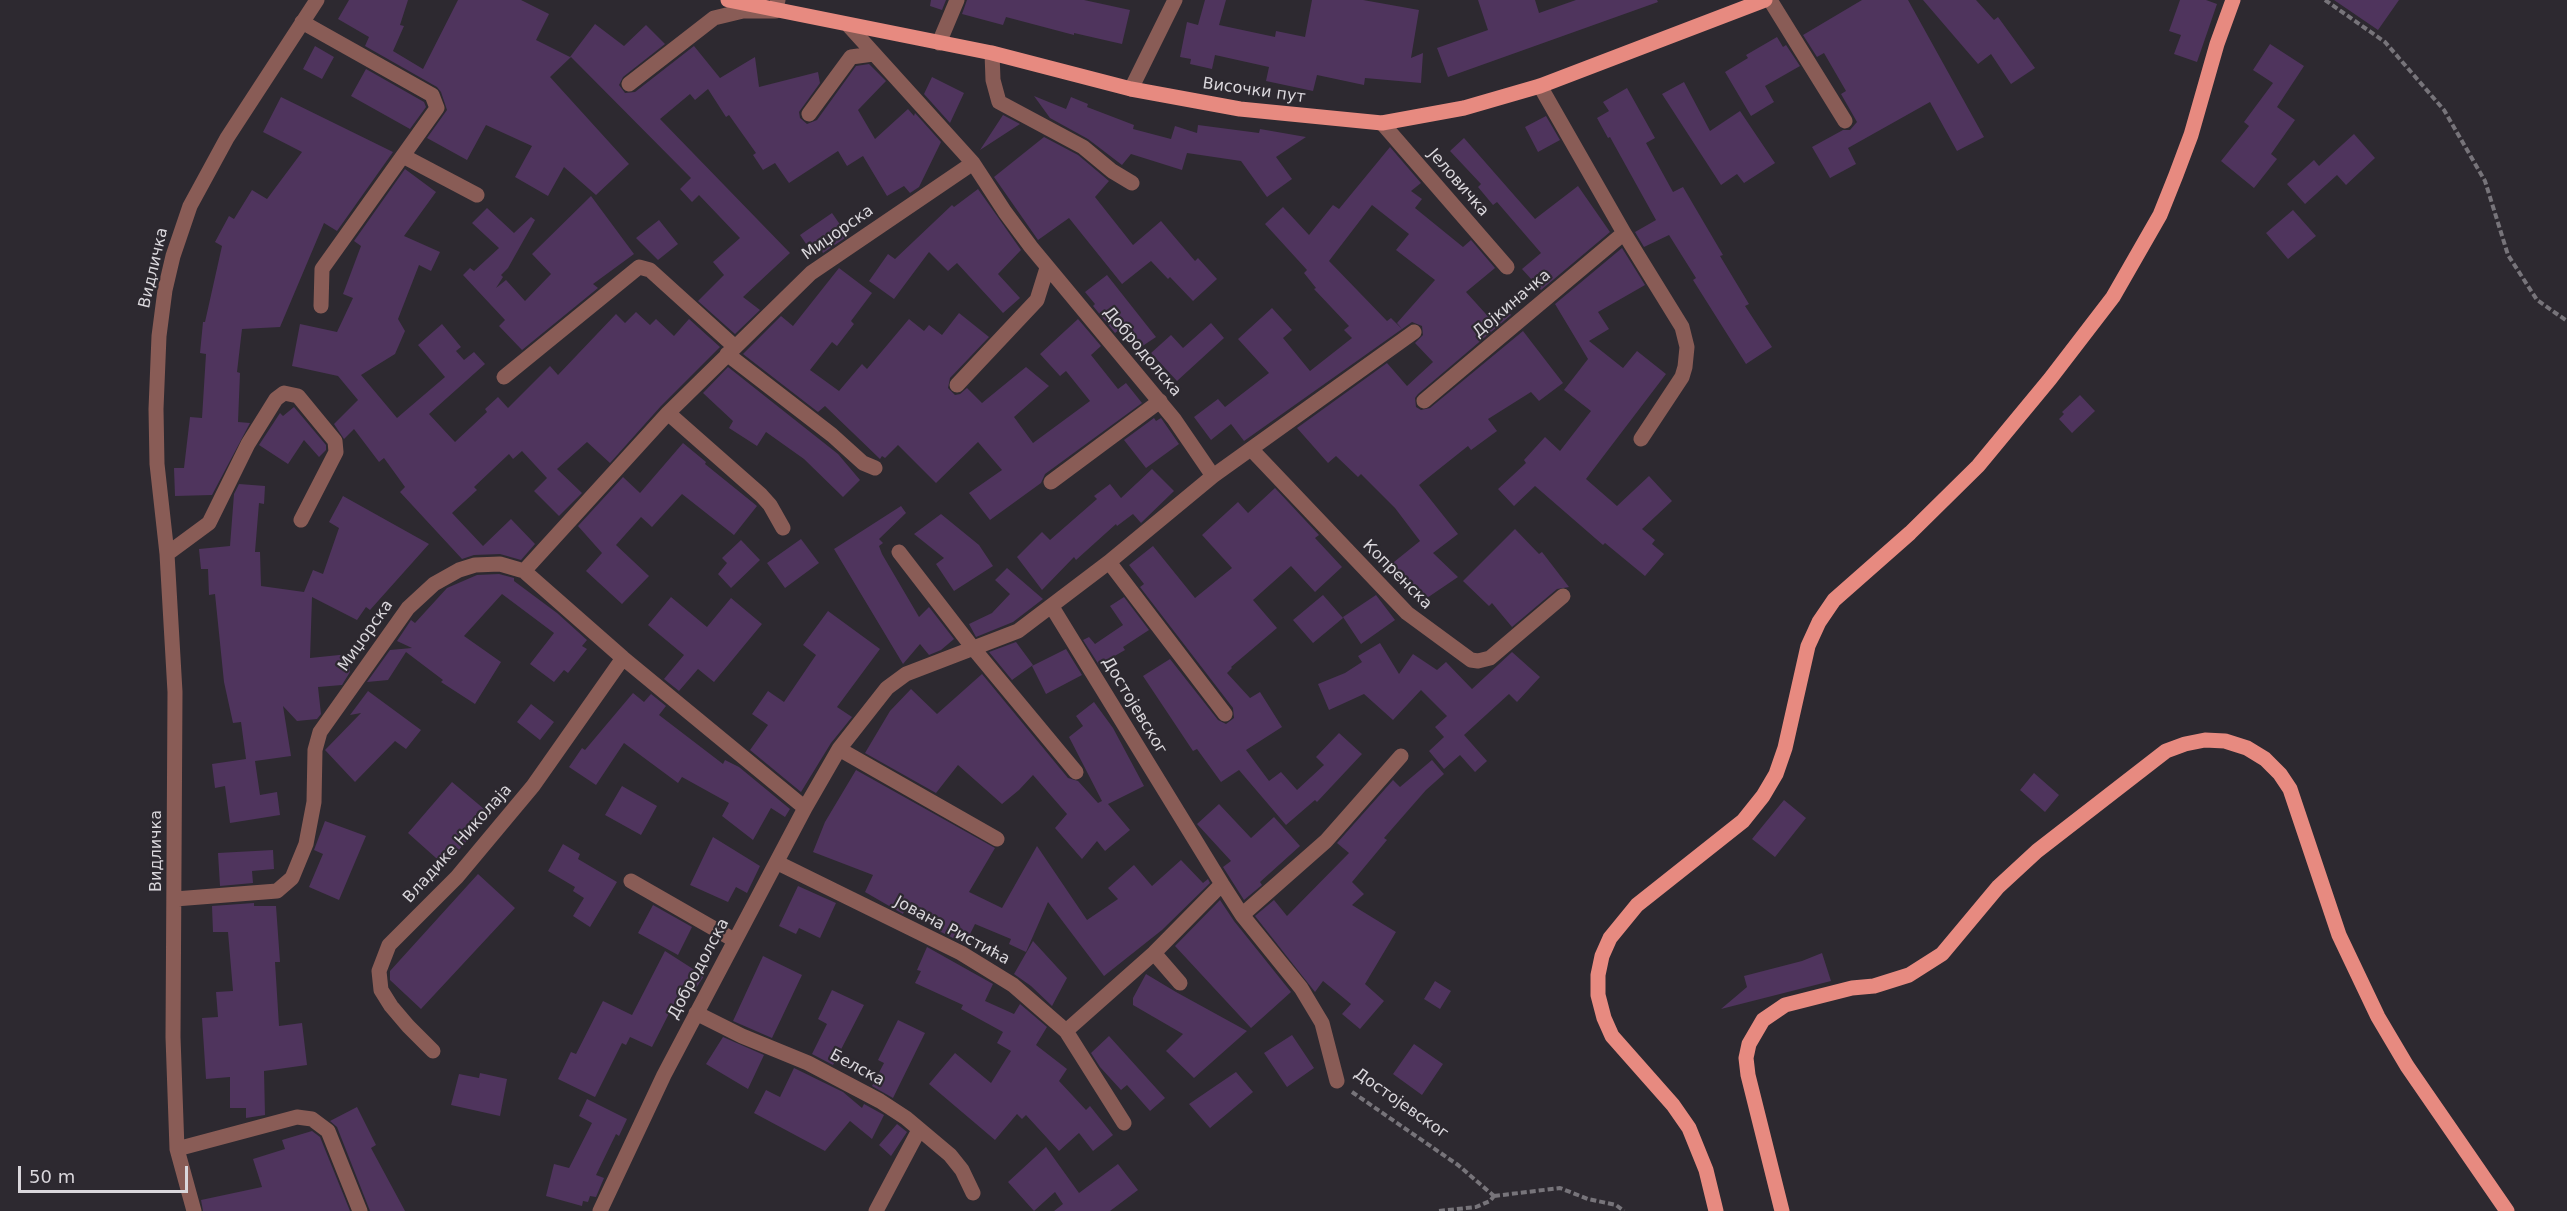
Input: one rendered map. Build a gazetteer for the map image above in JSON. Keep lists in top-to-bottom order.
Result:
{
  "streets": {
    "main road": ["Височки пут"],
    "street": [
      "Јеловичка",
      "Миџорска",
      "Видличка",
      "Дојкиначка",
      "Добродолска",
      "Копренска",
      "Достојевског",
      "Владике Николаја",
      "Јована Ристића",
      "Белска"
    ]
  },
  "crossings": [
    ["Височки пут", "Јеловичка"],
    ["Височки пут", "Добродолска"],
    ["Миџорска", "Видличка"],
    ["Миџорска", "Добродолска"],
    ["Добродолска", "Достојевског"],
    ["Добродолска", "Јована Ристића"],
    ["Добродолска", "Белска"]
  ],
  "scale_bar": "50 m"
}
